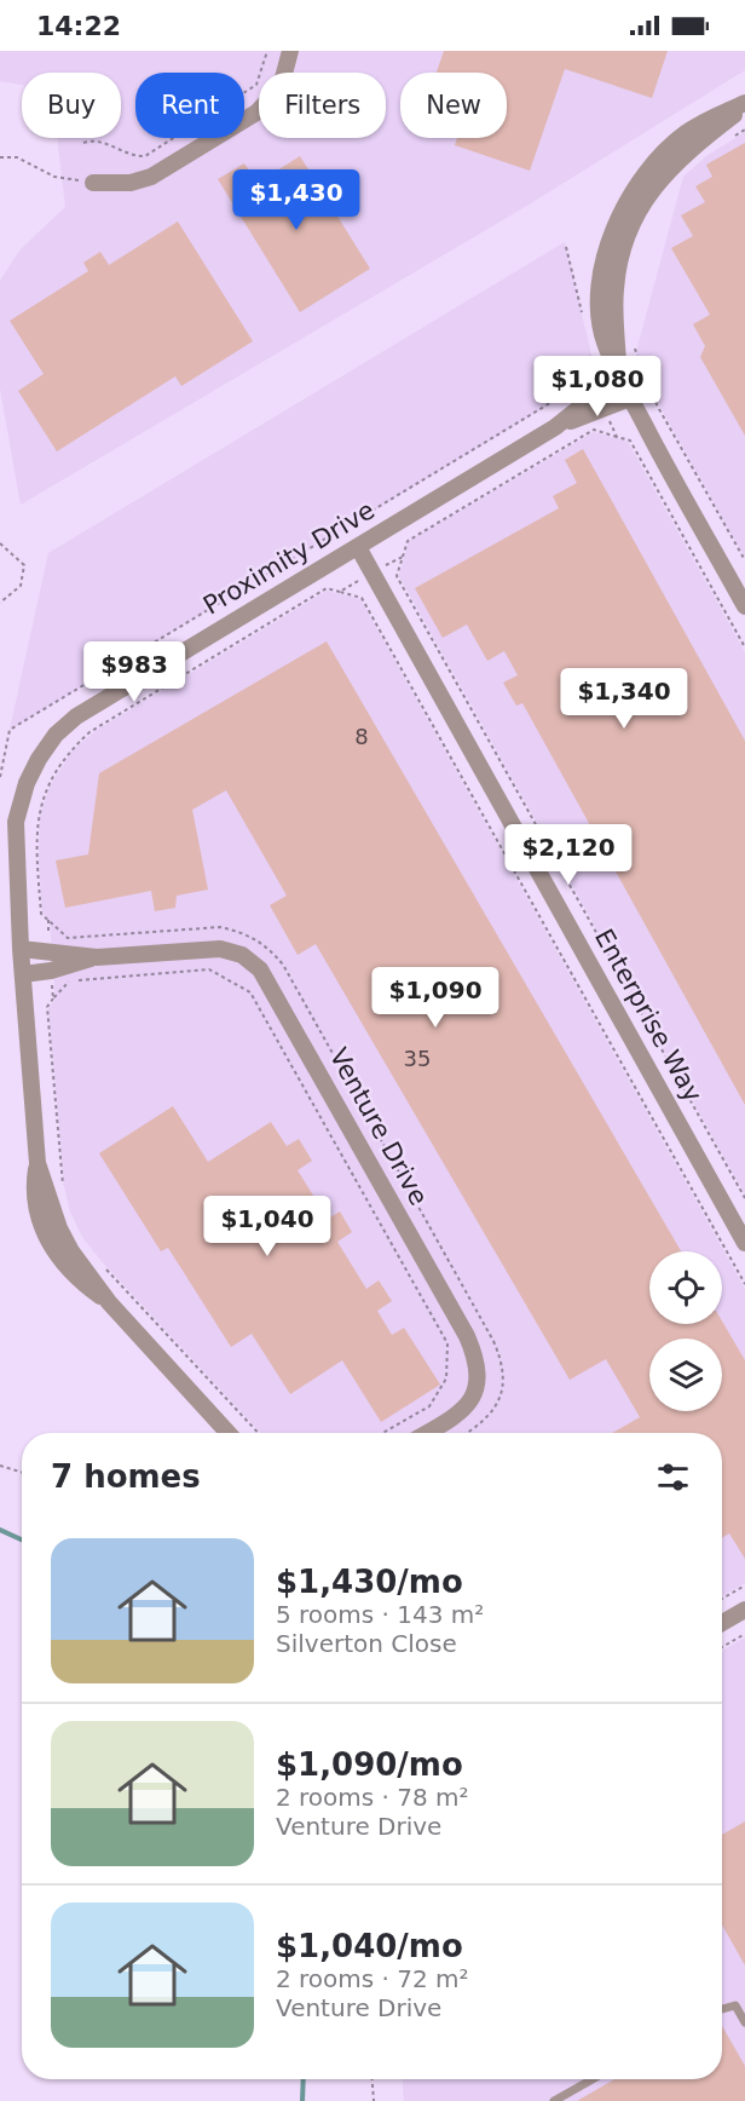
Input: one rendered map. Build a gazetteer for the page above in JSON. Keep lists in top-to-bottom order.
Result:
{
  "streets": {
    "street": ["Proximity Drive", "Enterprise Way", "Venture Drive"]
  },
  "crossings": [
    ["Proximity Drive", "Enterprise Way"],
    ["Proximity Drive", "Venture Drive"]
  ],
  "house_numbers": ["8", "35"],
  "page": {
    "status": "14:22",
    "chip": [
      "Buy",
      "Rent",
      "Filters",
      "New"
    ],
    "price": [
      "$1,430",
      "$1,080",
      "$983",
      "$1,340",
      "$2,120",
      "$1,090",
      "$1,040"
    ],
    "heading": "7 homes",
    "list": [
      {
        "name": "$1,430/mo",
        "note": "5 rooms · 143 m² · Silverton Close"
      },
      {
        "name": "$1,090/mo",
        "note": "2 rooms · 78 m² · Venture Drive"
      },
      {
        "name": "$1,040/mo",
        "note": "2 rooms · 72 m² · Venture Drive"
      }
    ]
  }
}
